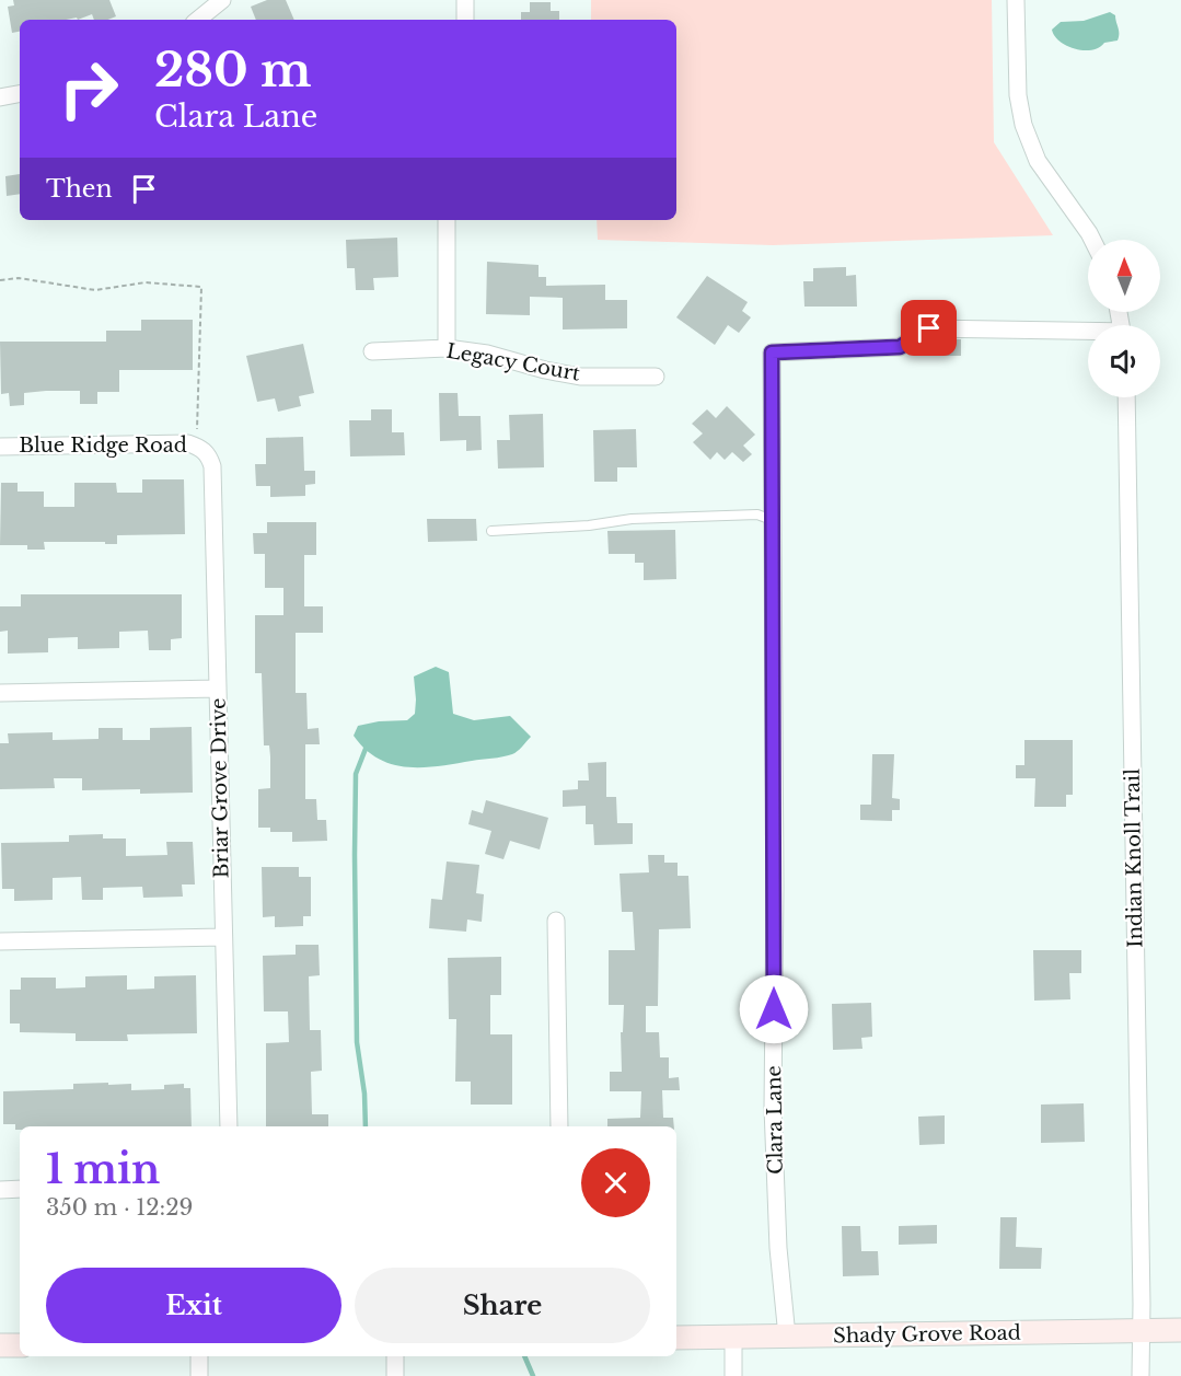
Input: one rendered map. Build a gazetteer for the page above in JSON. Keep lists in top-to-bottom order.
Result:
{
  "streets": {
    "street": [
      "Legacy Court",
      "Blue Ridge Road",
      "Briar Grove Drive",
      "Indian Knoll Trail",
      "Clara Lane",
      "Shady Grove Road"
    ]
  },
  "crossings": [
    ["Blue Ridge Road", "Briar Grove Drive"],
    ["Indian Knoll Trail", "Shady Grove Road"],
    ["Clara Lane", "Shady Grove Road"]
  ],
  "north": "top",
  "page": {
    "turn": ["280 m", "Clara Lane"],
    "then": "Then",
    "heading": ["1 min", "350 m · 12:29"],
    "buttons": ["Exit", "Share"]
  }
}
